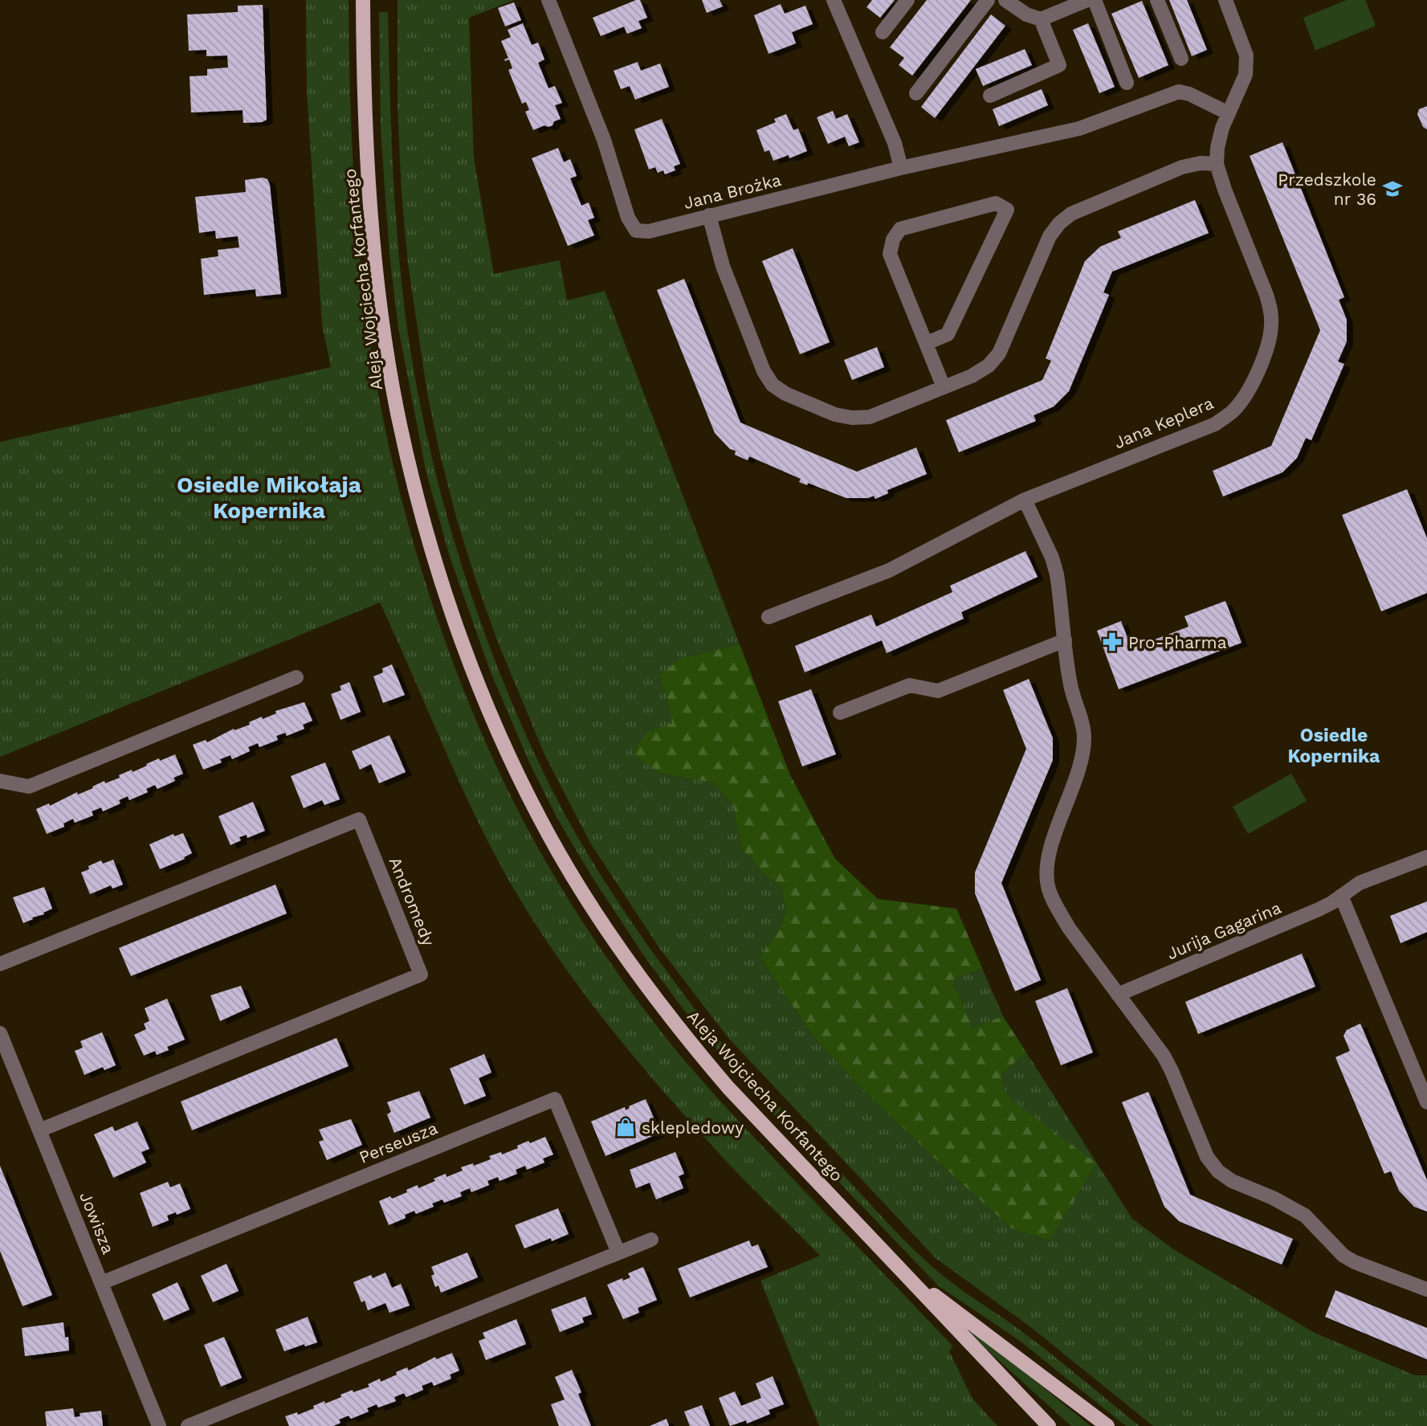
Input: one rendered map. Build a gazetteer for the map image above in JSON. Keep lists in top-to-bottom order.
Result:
{
  "streets": {
    "main road": ["Aleja Wojciecha Korfantego"],
    "street": [
      "Jana Brożka",
      "Jana Keplera",
      "Andromedy",
      "Jurija Gagarina",
      "Perseusza",
      "Jowisza"
    ]
  },
  "crossings": [
    ["Jana Brożka", "Jana Keplera"],
    ["Andromedy", "Jowisza"],
    ["Perseusza", "Jowisza"]
  ],
  "districts": ["Osiedle Mikołaja Kopernika", "Osiedle Kopernika"],
  "places": {
    "school or university": ["Przedszkole nr 36"],
    "pharmacy": ["Pro-Pharma"],
    "shop": ["sklepledowy"]
  }
}
